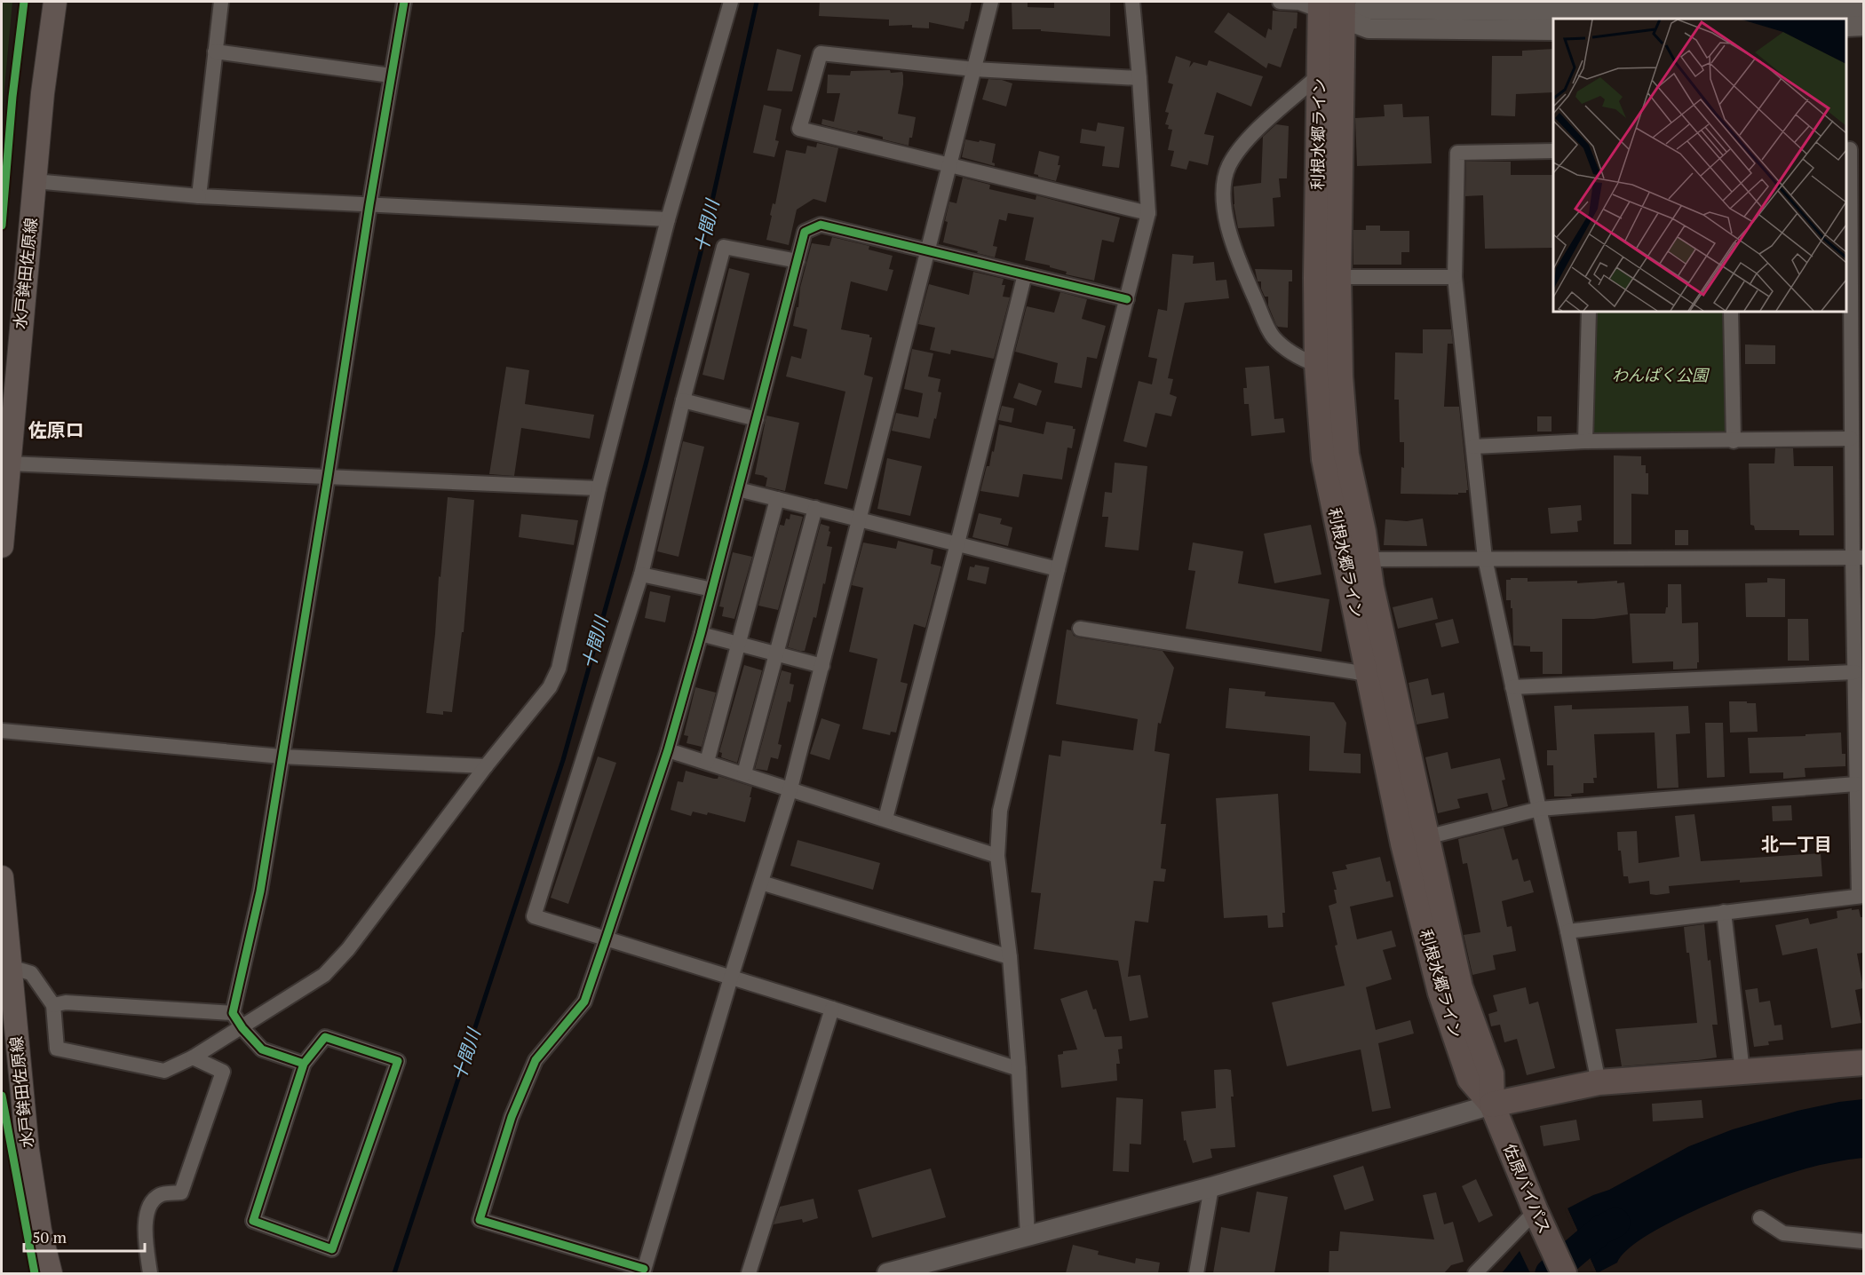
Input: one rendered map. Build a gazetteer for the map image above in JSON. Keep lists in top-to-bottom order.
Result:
{
  "streets": {
    "highway": ["利根水郷ライン", "佐原バイパス"],
    "main road": ["水戸鉾田佐原線"]
  },
  "crossings": [
    ["利根水郷ライン", "佐原バイパス"]
  ],
  "districts": ["佐原ロ", "北一丁目"],
  "water": ["十間川"],
  "parks": ["わんぱく公園"],
  "scale_bar": "50 m"
}
